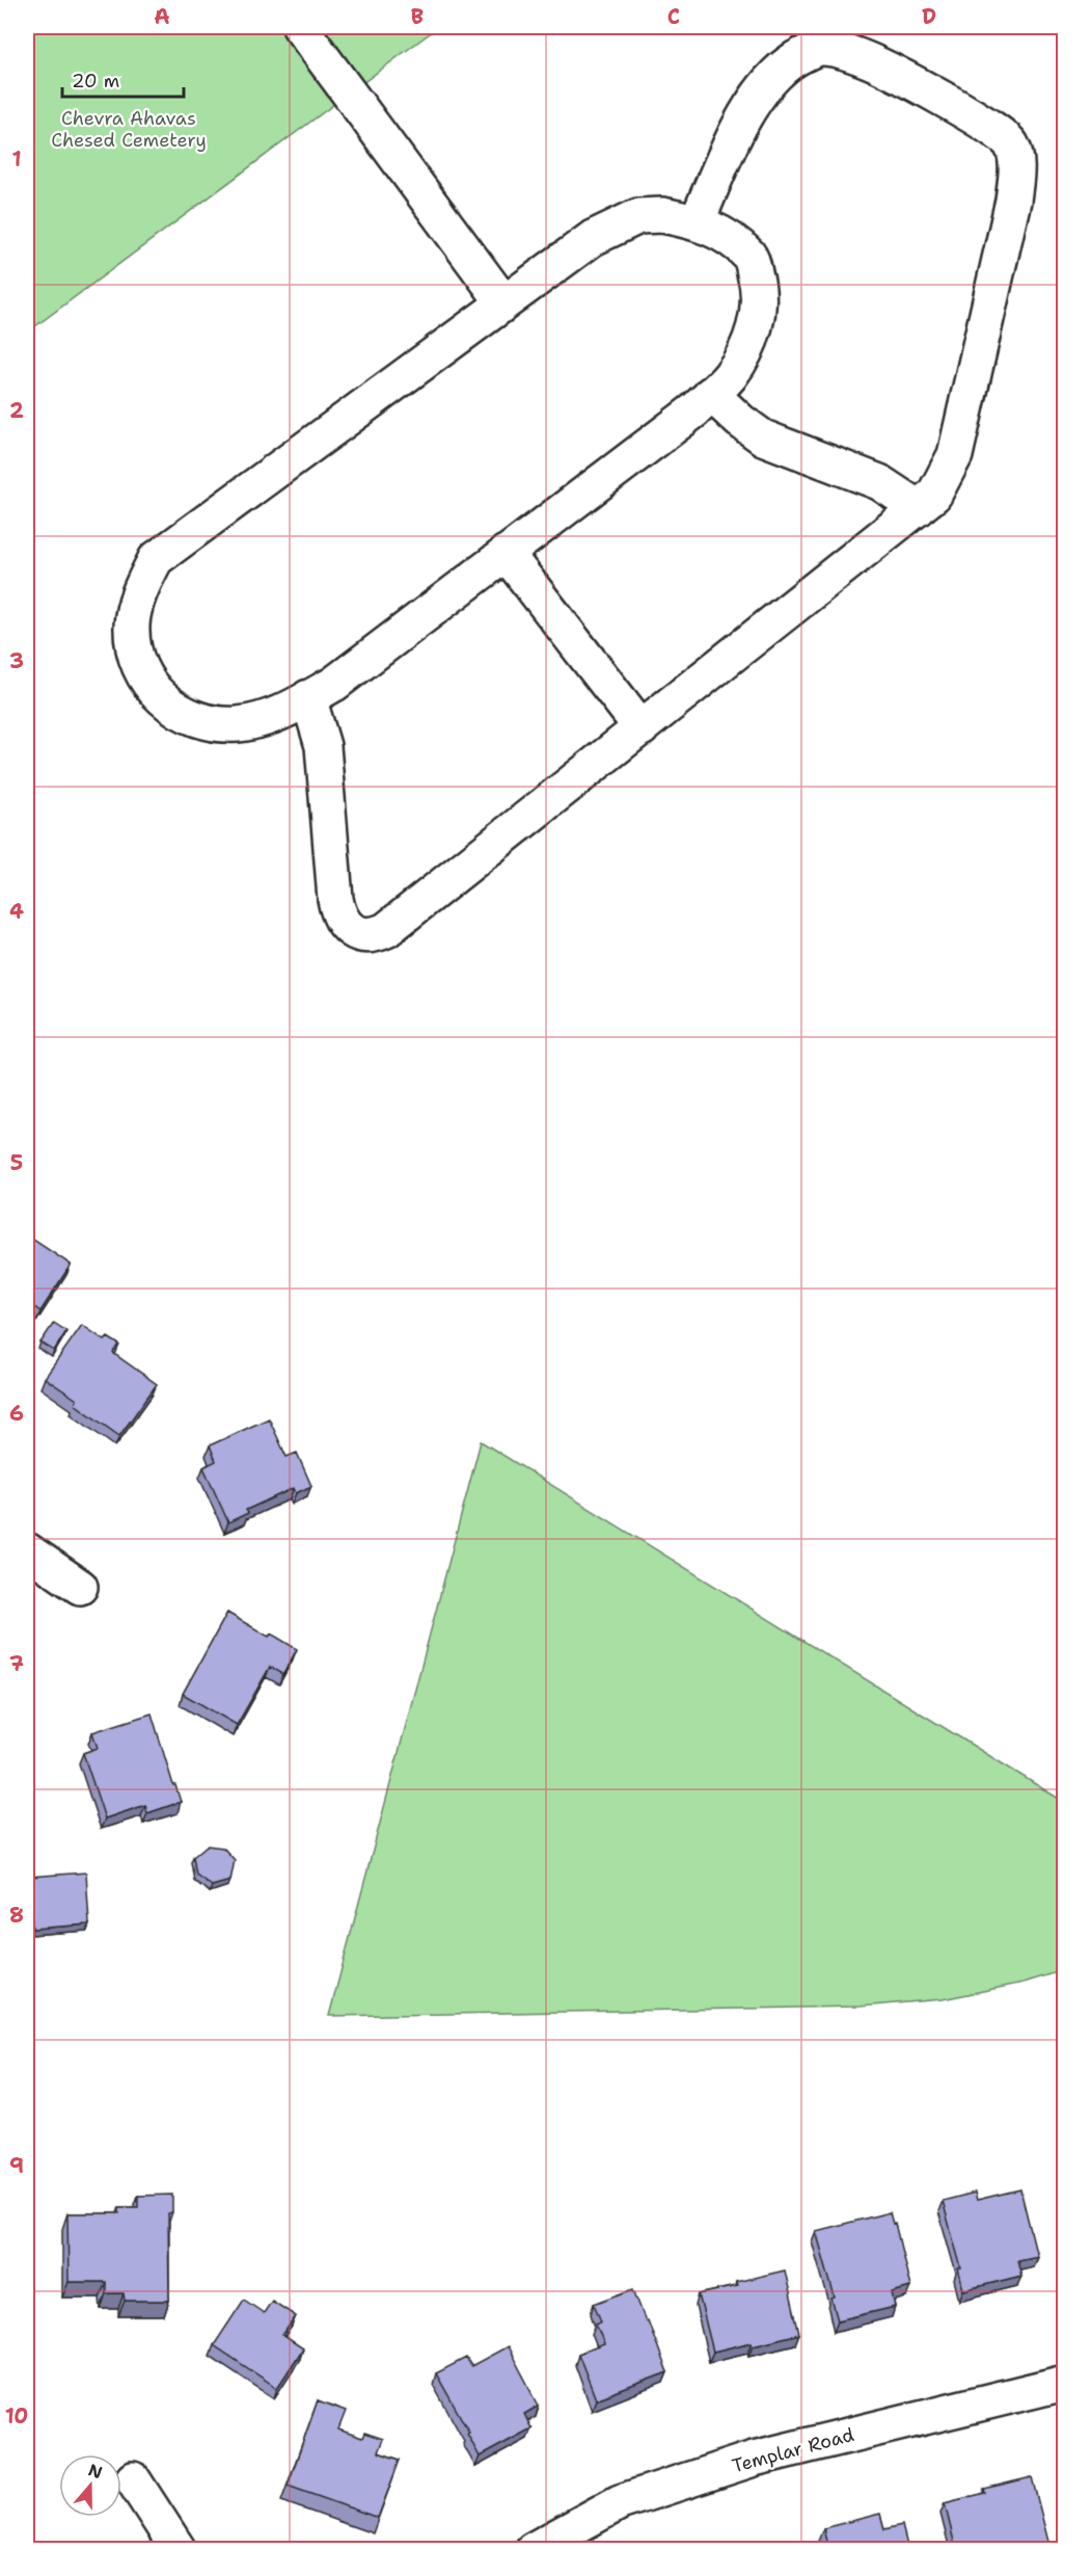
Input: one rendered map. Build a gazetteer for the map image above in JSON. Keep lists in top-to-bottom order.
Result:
{
  "streets": {
    "street": ["Templar Road"]
  },
  "parks": ["Chevra Ahavas Chesed Cemetery"],
  "scale_bar": "20 m",
  "north": "top",
  "grid": {
    "columns": [
      "A",
      "B",
      "C",
      "D"
    ],
    "rows": [
      "1",
      "2",
      "3",
      "4",
      "5",
      "6",
      "7",
      "8",
      "9",
      "10"
    ]
  }
}
